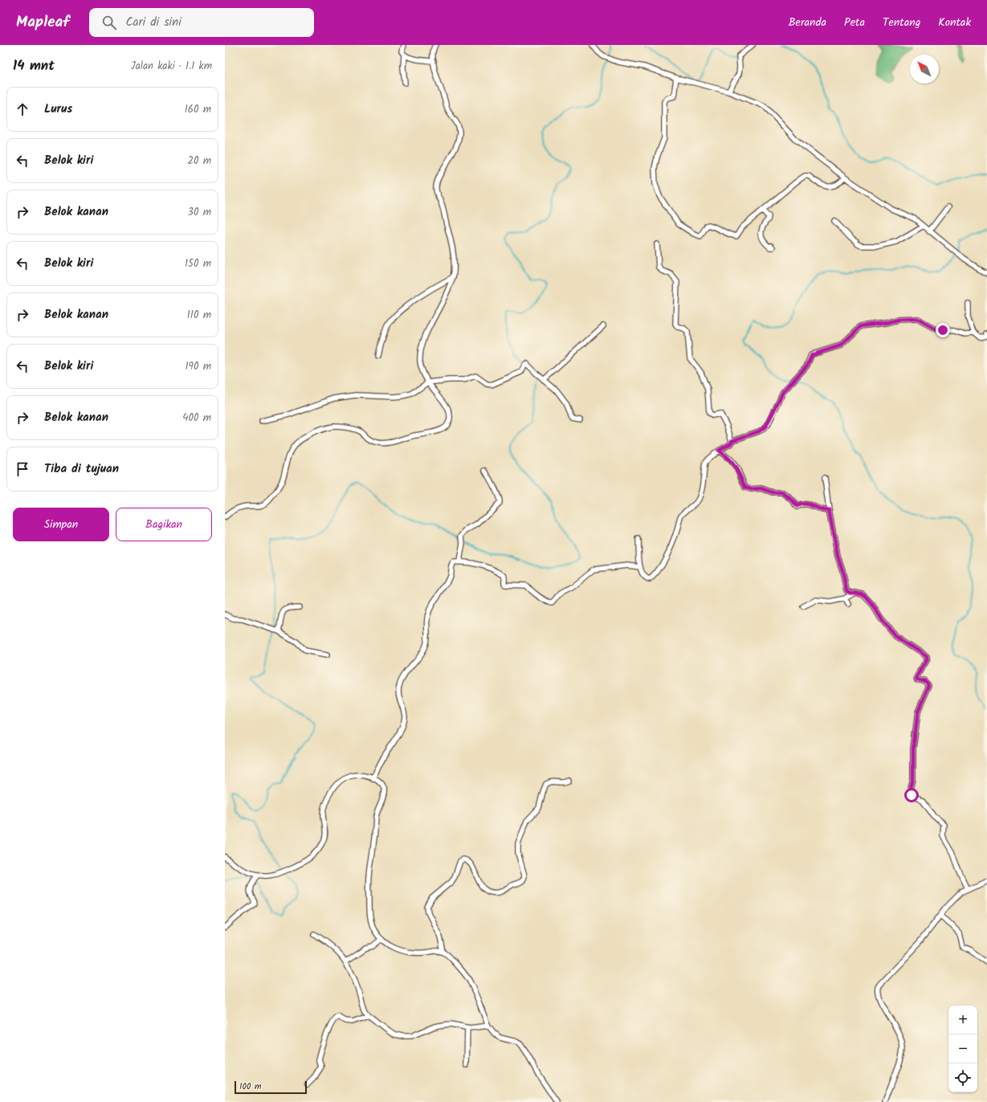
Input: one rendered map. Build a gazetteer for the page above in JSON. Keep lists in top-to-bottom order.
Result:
{
  "scale_bar": "100 m",
  "north": "top left",
  "page": {
    "header": "Mapleaf",
    "search": "Cari di sini",
    "nav": [
      "Beranda",
      "Peta",
      "Tentang",
      "Kontak"
    ],
    "heading": ["14 mnt", "Jalan kaki · 1.1 km"],
    "list": [
      ["Lurus", "160 m"],
      ["Belok kiri", "20 m"],
      ["Belok kanan", "30 m"],
      ["Belok kiri", "150 m"],
      ["Belok kanan", "110 m"],
      ["Belok kiri", "190 m"],
      ["Belok kanan", "400 m"],
      "Tiba di tujuan"
    ],
    "buttons": ["Simpan", "Bagikan"],
    "map_buttons": ["+", "−"],
    "scale": "100 m"
  }
}
